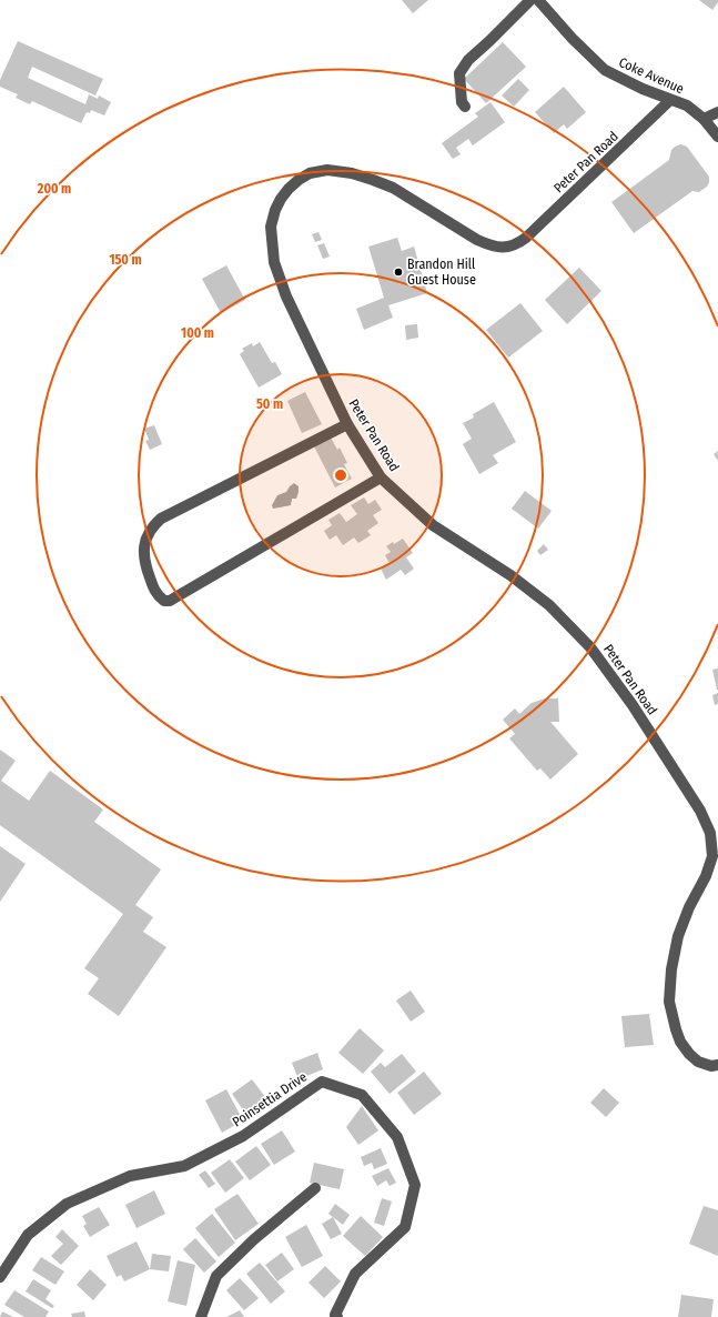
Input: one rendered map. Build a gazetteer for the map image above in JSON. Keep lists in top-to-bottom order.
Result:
{
  "streets": {
    "street": ["Coke Avenue", "Peter Pan Road", "Poinsettia Drive"]
  },
  "crossings": [
    ["Coke Avenue", "Peter Pan Road"]
  ],
  "places": ["Brandon Hill Guest House"],
  "rings": [
    "200 m",
    "150 m",
    "100 m",
    "50 m"
  ]
}
